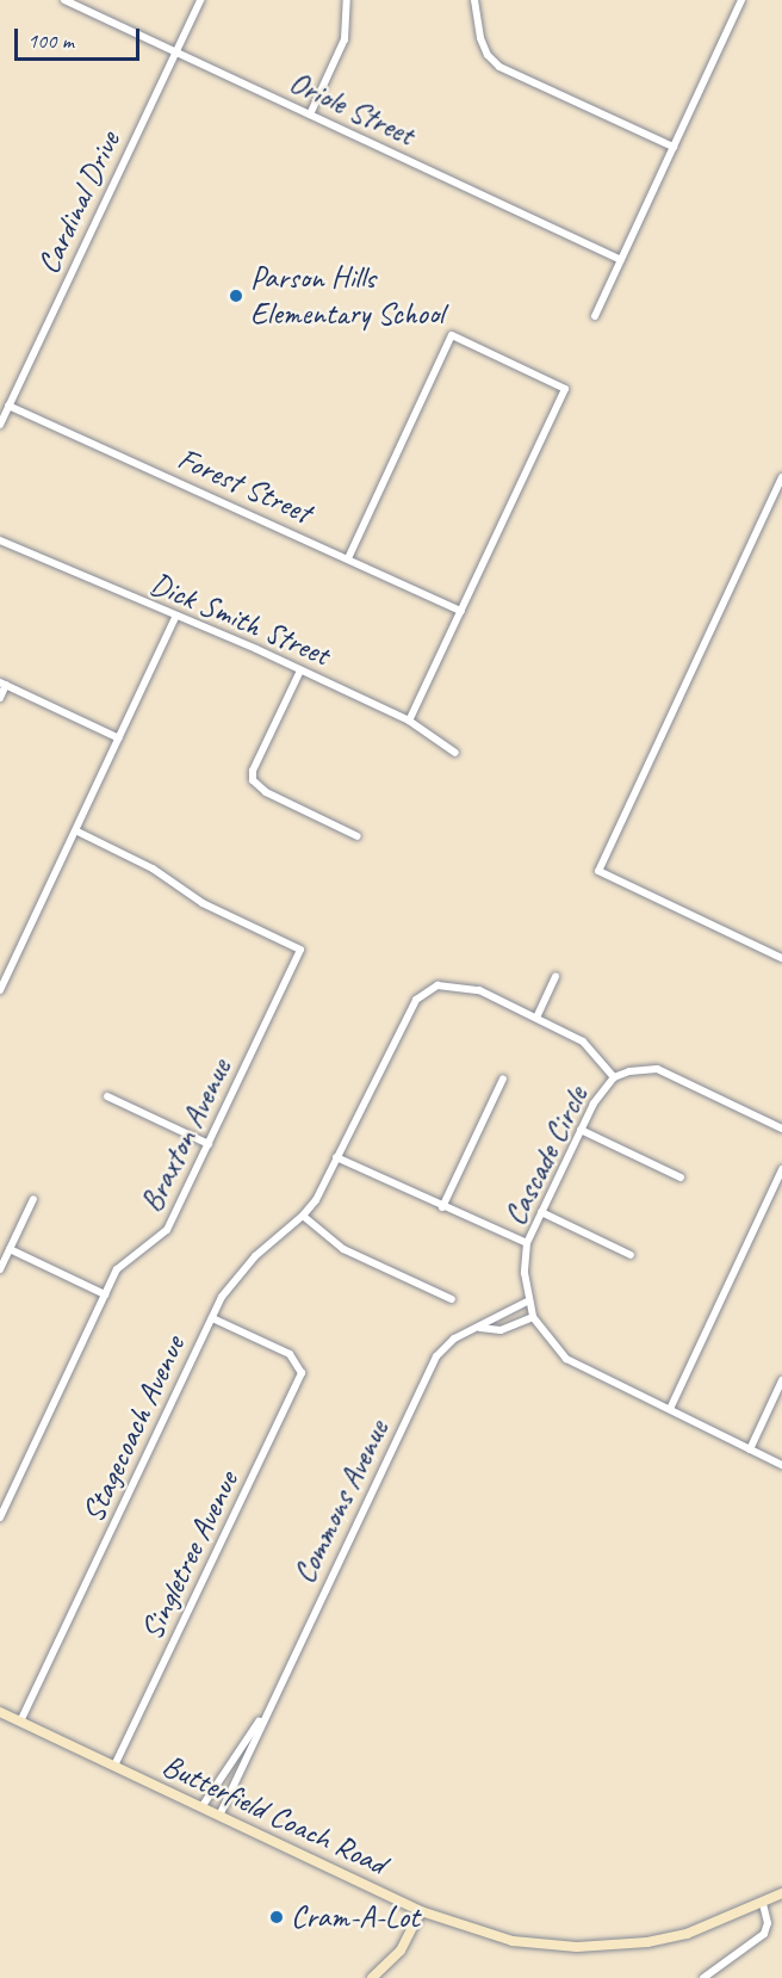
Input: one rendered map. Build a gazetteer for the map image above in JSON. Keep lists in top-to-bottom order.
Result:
{
  "streets": {
    "main road": ["Butterfield Coach Road"],
    "street": [
      "Oriole Street",
      "Cardinal Drive",
      "Forest Street",
      "Dick Smith Street",
      "Braxton Avenue",
      "Cascade Circle",
      "Stagecoach Avenue",
      "Commons Avenue",
      "Singletree Avenue"
    ]
  },
  "crossings": [
    ["Oriole Street", "Cardinal Drive"],
    ["Cardinal Drive", "Forest Street"],
    ["Cascade Circle", "Stagecoach Avenue"],
    ["Cascade Circle", "Commons Avenue"],
    ["Stagecoach Avenue", "Singletree Avenue"],
    ["Stagecoach Avenue", "Butterfield Coach Road"],
    ["Commons Avenue", "Butterfield Coach Road"],
    ["Singletree Avenue", "Butterfield Coach Road"]
  ],
  "places": ["Parson Hills Elementary School", "Cram-A-Lot"],
  "scale_bar": "100 m"
}
